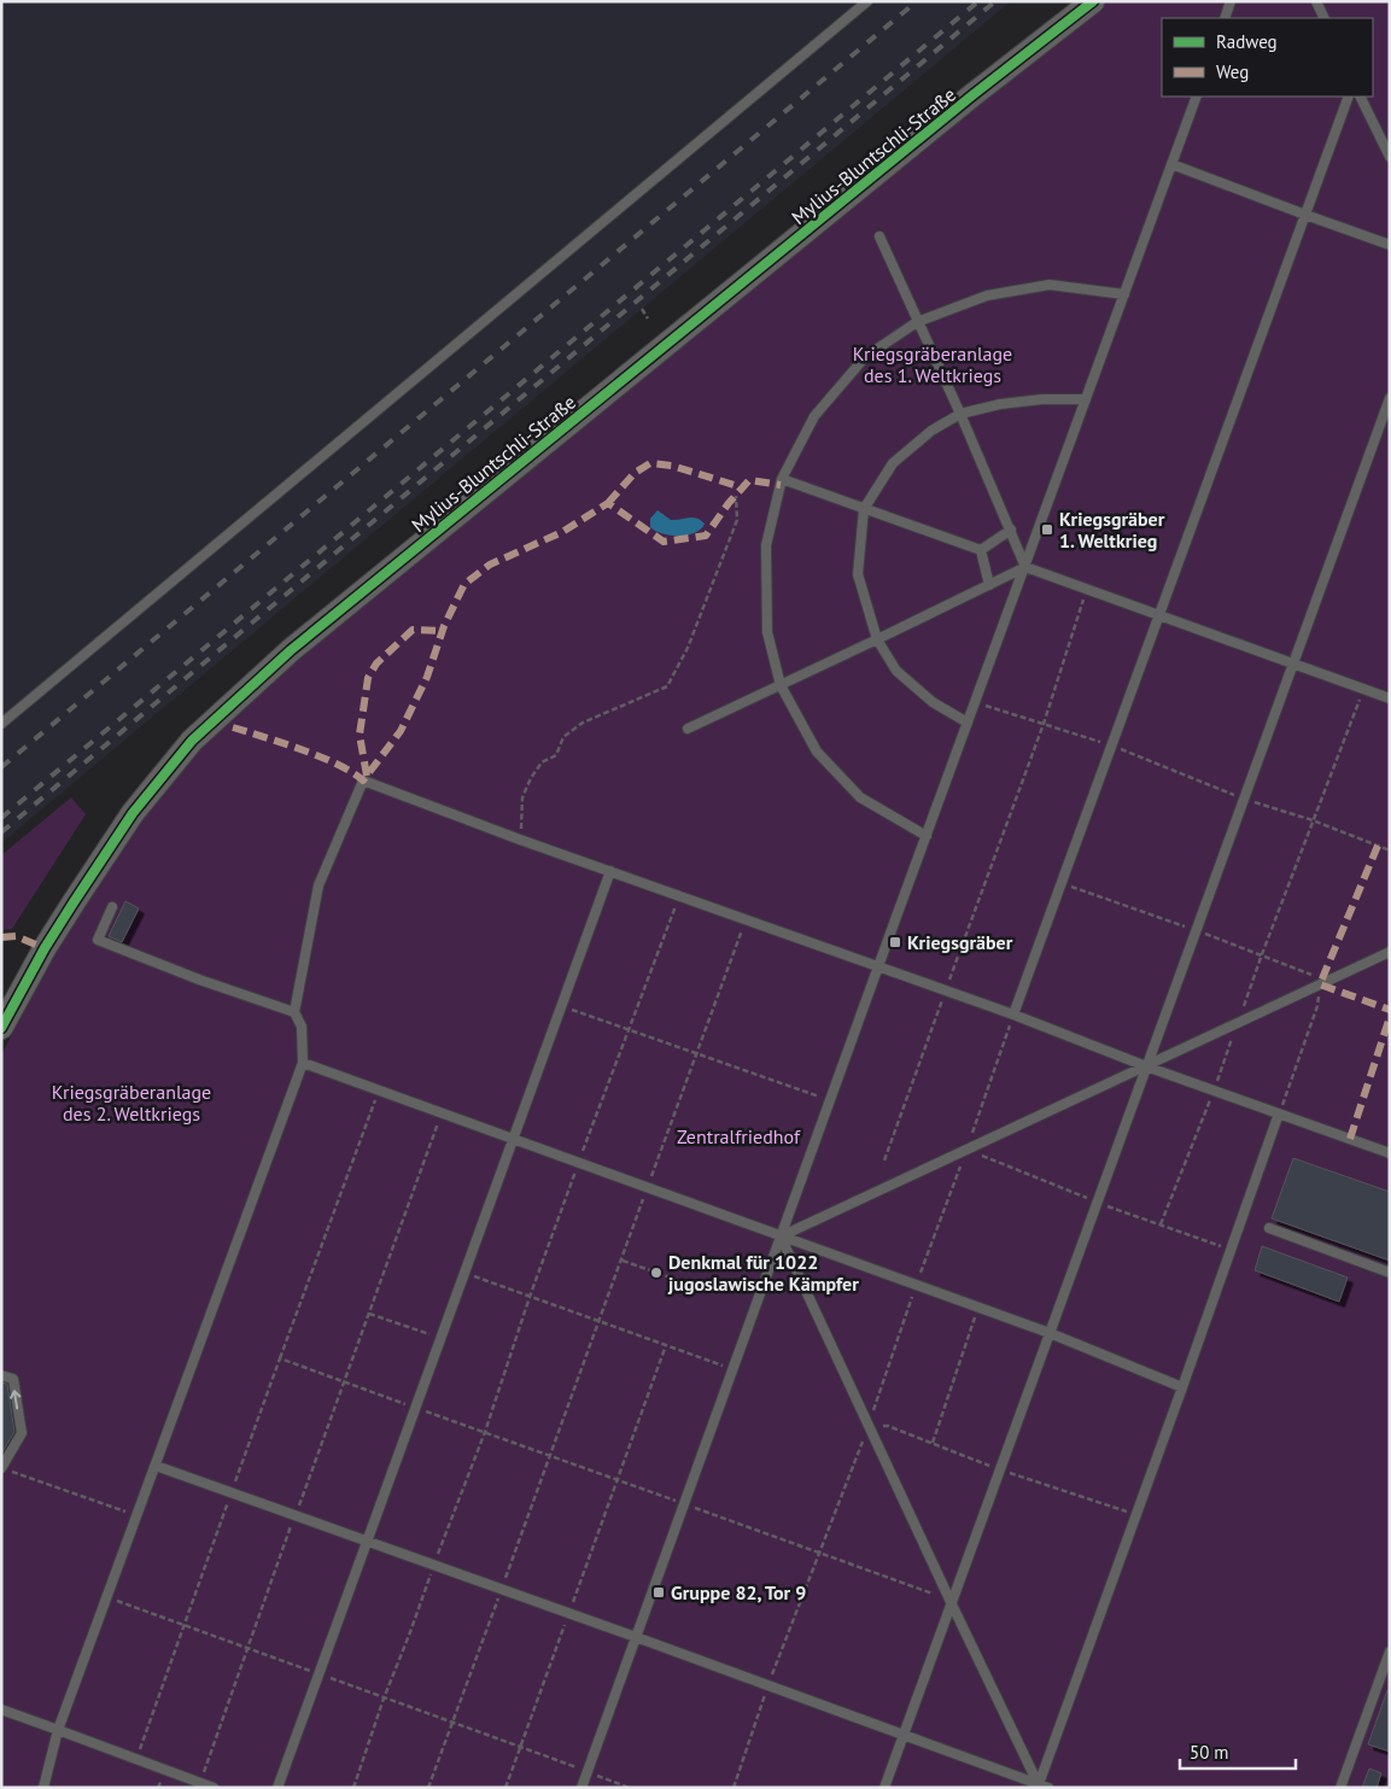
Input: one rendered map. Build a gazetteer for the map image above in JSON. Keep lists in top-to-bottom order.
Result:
{
  "streets": {
    "street": ["Mylius-Bluntschli-Straße"]
  },
  "parks": ["Kriegsgräberanlage des 1. Weltkriegs", "Kriegsgräberanlage des 2. Weltkriegs", "Zentralfriedhof"],
  "places": {
    "transit": ["Kriegsgräber 1. Weltkrieg", "Kriegsgräber", "Gruppe 82, Tor 9"],
    "other": ["Denkmal für 1022 jugoslawische Kämpfer"]
  },
  "legend": ["Radweg", "Weg"],
  "scale_bar": "50 m"
}
